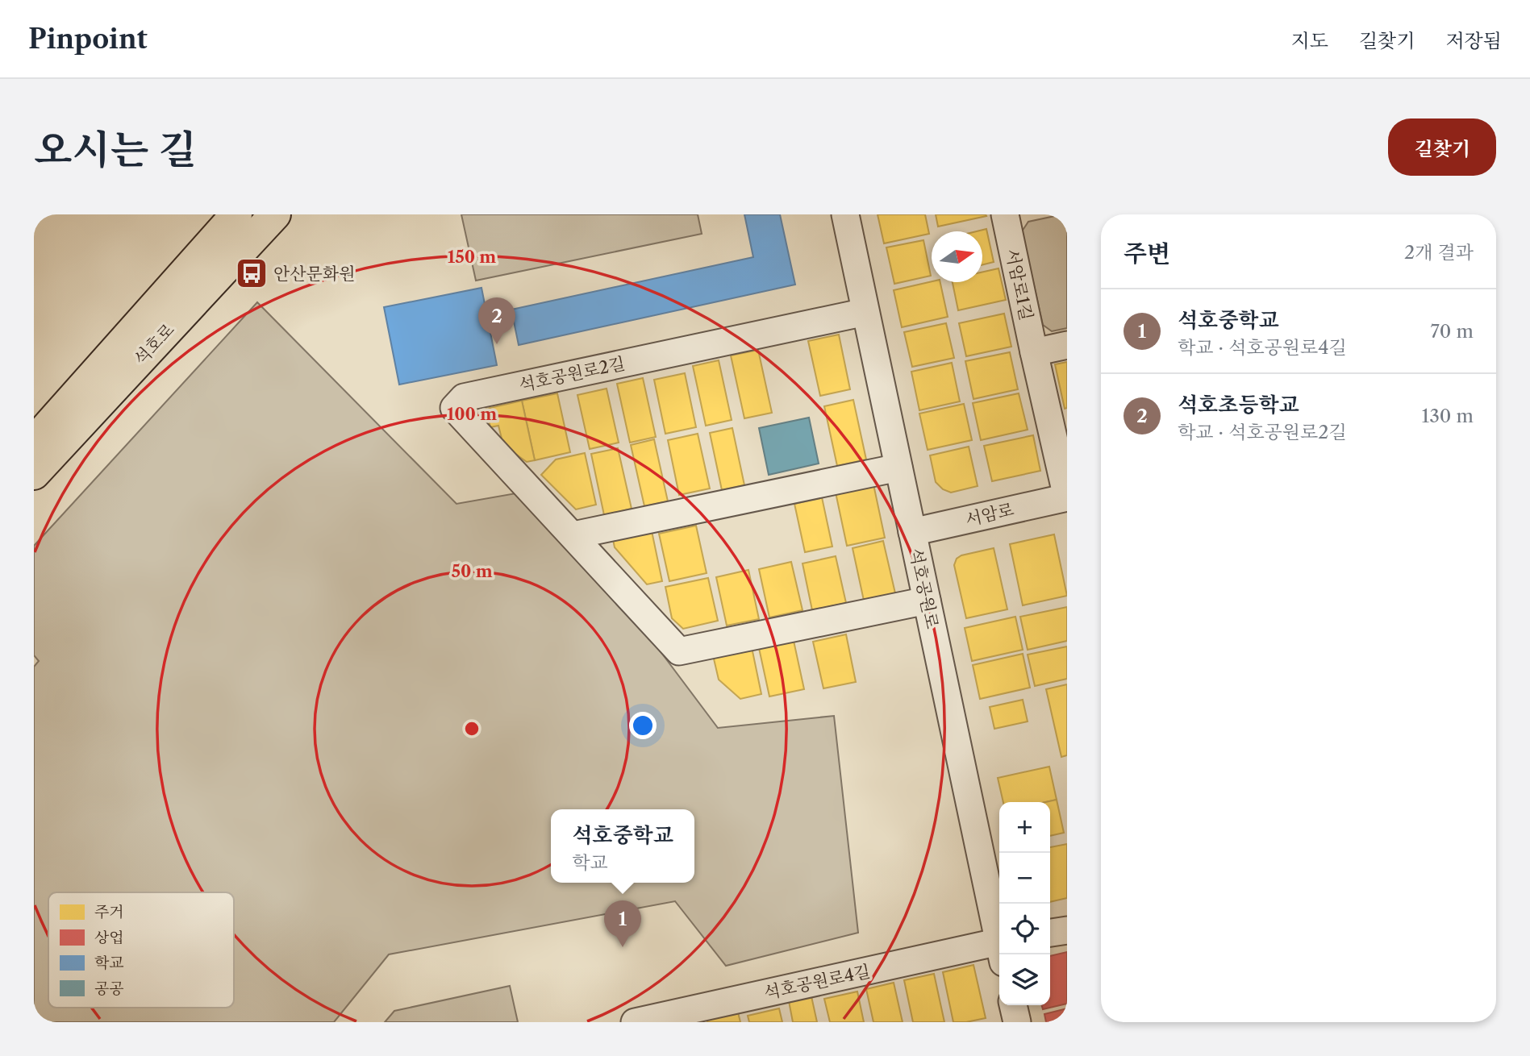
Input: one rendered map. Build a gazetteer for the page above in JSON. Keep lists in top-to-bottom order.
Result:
{
  "streets": {
    "main road": ["석호로"],
    "street": [
      "서암로1길",
      "석호공원로2길",
      "서암로",
      "석호공원로",
      "석호공원로4길"
    ]
  },
  "crossings": [
    ["서암로1길", "서암로"],
    ["석호공원로2길", "석호공원로"],
    ["서암로", "석호공원로"]
  ],
  "places": {
    "bus stop": ["안산문화원"]
  },
  "legend": [
    "주거",
    "상업",
    "학교",
    "공공"
  ],
  "north": "right",
  "page": {
    "header": "Pinpoint",
    "nav": ["지도", "길찾기", "저장됨"],
    "title": "오시는 길",
    "buttons": "길찾기",
    "heading": ["주변", "2개 결과"],
    "list": [
      {
        "mark": "1",
        "name": "석호중학교",
        "note": "학교 · 석호공원로4길",
        "value": "70 m"
      },
      {
        "mark": "2",
        "name": "석호초등학교",
        "note": "학교 · 석호공원로2길",
        "value": "130 m"
      }
    ],
    "pins": ["2", "1"],
    "map_buttons": ["+", "−"],
    "popup": ["석호중학교", "학교"]
  },
  "rings": ["150 m", "100 m", "50 m"]
}
